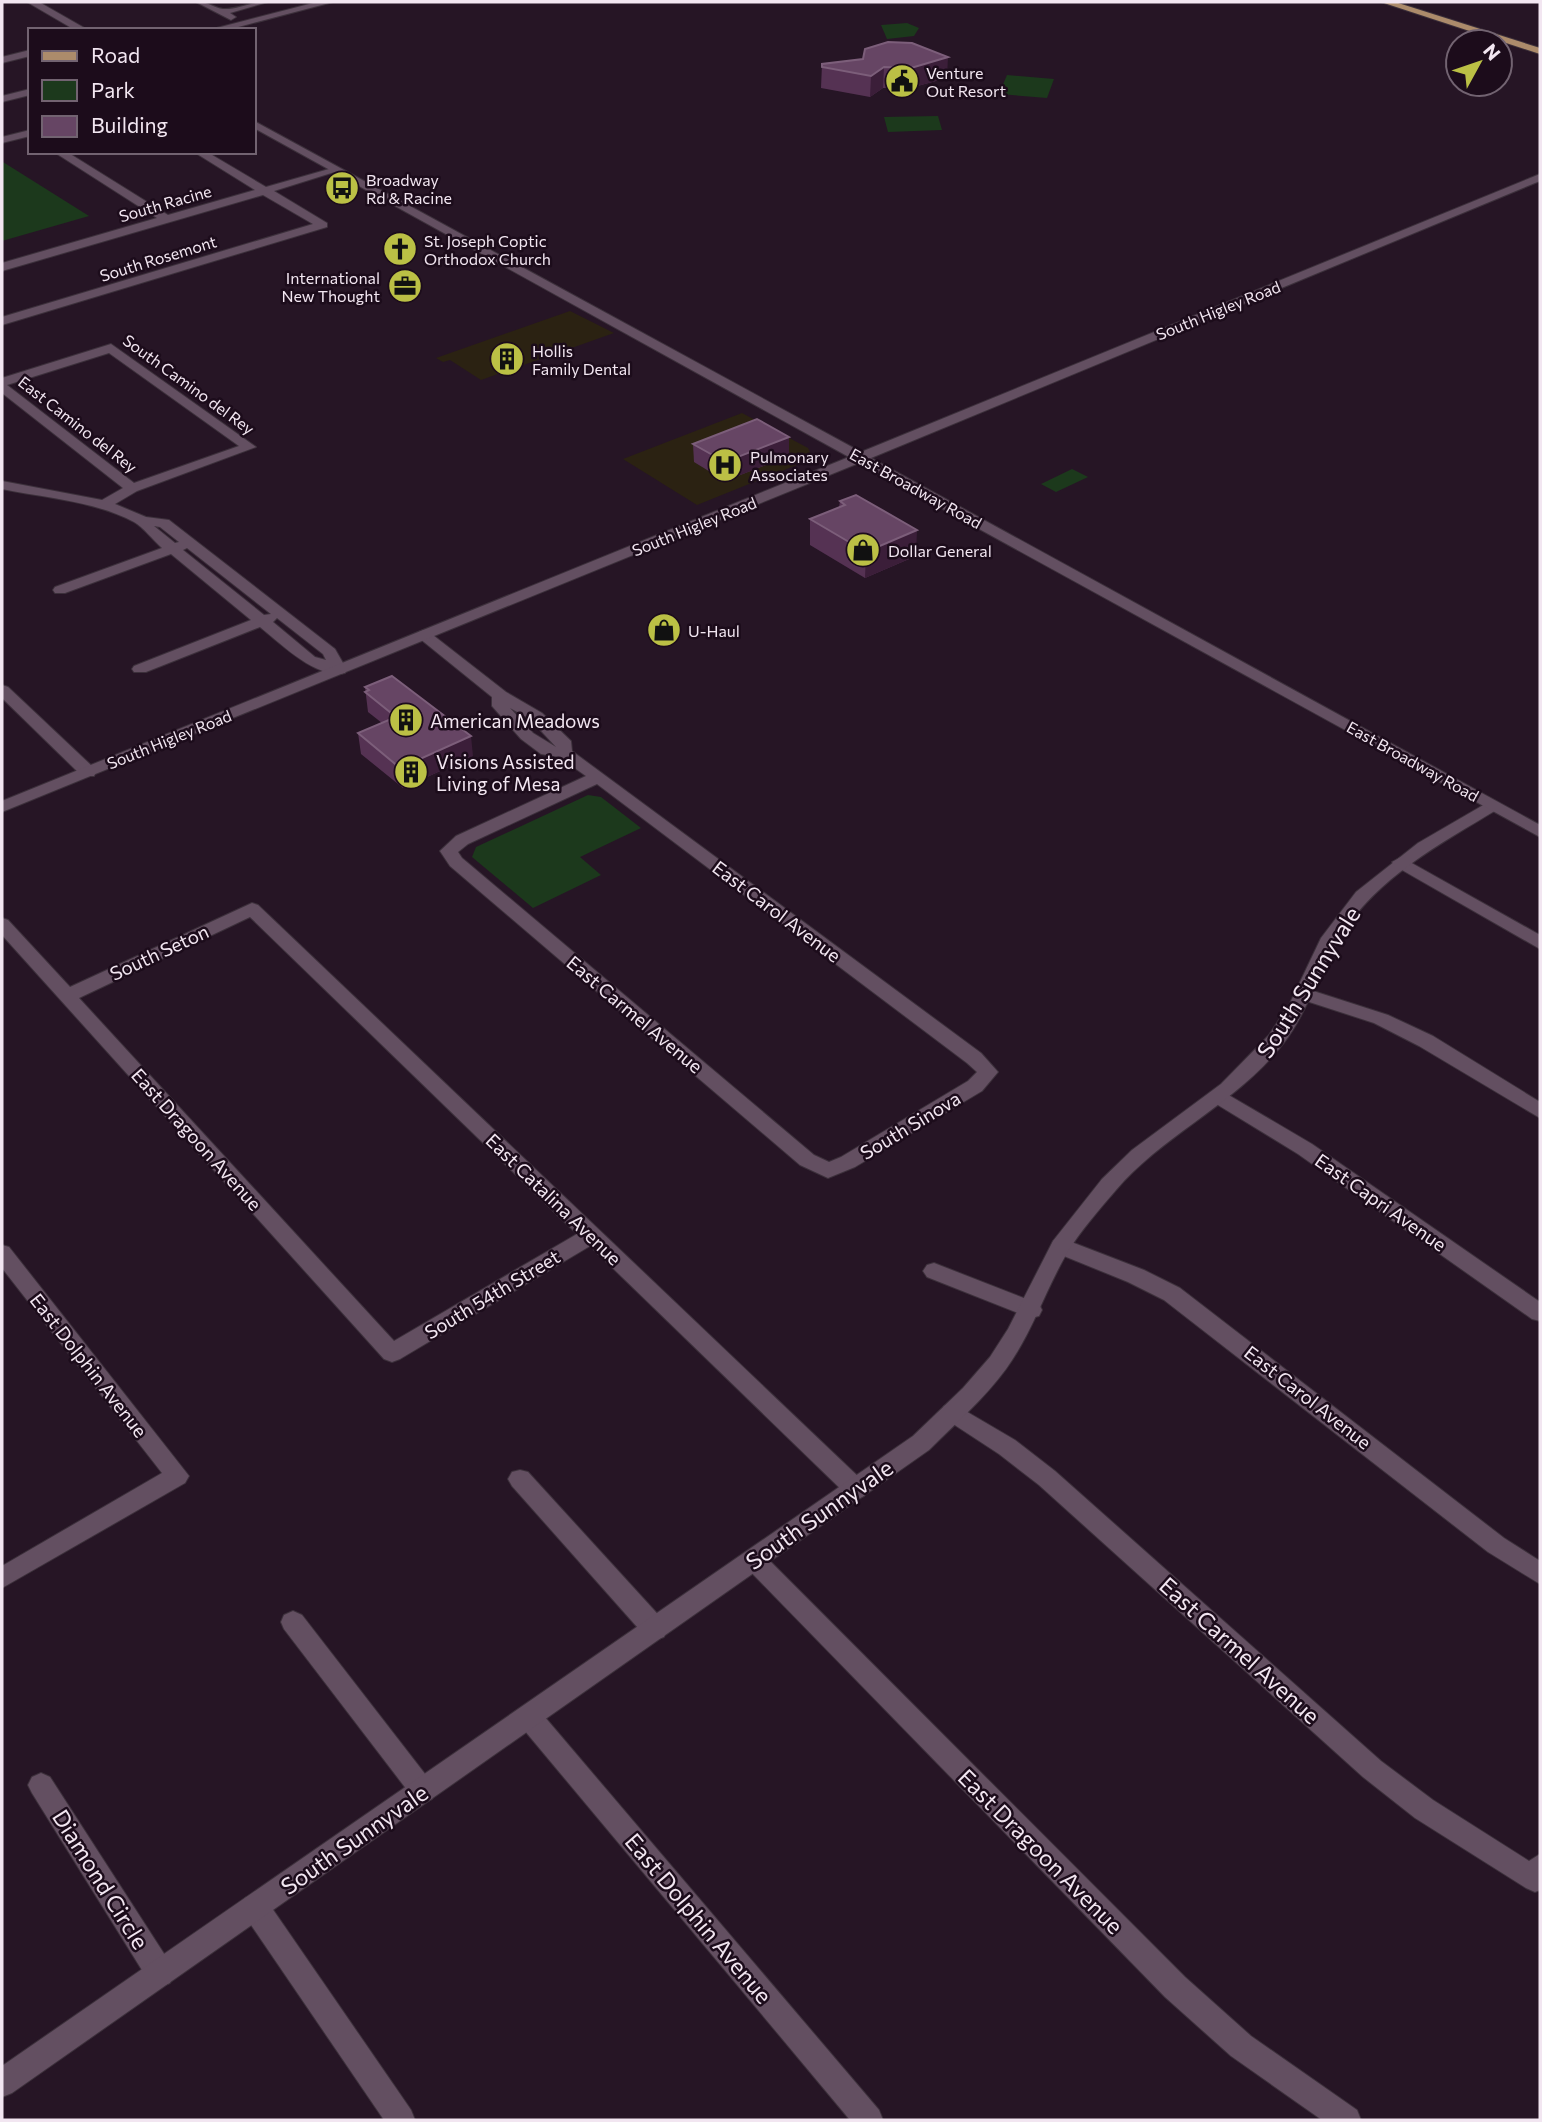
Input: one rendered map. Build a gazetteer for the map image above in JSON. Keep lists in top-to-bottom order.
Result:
{
  "streets": {
    "street": [
      "South Racine",
      "South Rosemont",
      "South Higley Road",
      "South Camino del Rey",
      "East Camino del Rey",
      "East Broadway Road",
      "East Carol Avenue",
      "South Seton",
      "South Sunnyvale",
      "East Carmel Avenue",
      "South Sinova",
      "East Dragoon Avenue",
      "East Catalina Avenue",
      "East Capri Avenue",
      "South 54th Street",
      "East Dolphin Avenue",
      "Diamond Circle"
    ]
  },
  "crossings": [
    ["South Racine", "South Rosemont"],
    ["South Racine", "East Broadway Road"],
    ["South Higley Road", "East Broadway Road"],
    ["South Higley Road", "East Carol Avenue"],
    ["South Camino del Rey", "East Camino del Rey"],
    ["East Broadway Road", "South Sunnyvale"],
    ["East Carol Avenue", "South Sunnyvale"],
    ["East Carol Avenue", "East Carmel Avenue"],
    ["East Carol Avenue", "South Sinova"],
    ["South Seton", "East Dragoon Avenue"],
    ["South Seton", "East Catalina Avenue"],
    ["South Sunnyvale", "East Carmel Avenue"],
    ["South Sunnyvale", "East Dragoon Avenue"],
    ["South Sunnyvale", "East Catalina Avenue"],
    ["South Sunnyvale", "East Capri Avenue"],
    ["South Sunnyvale", "East Dolphin Avenue"],
    ["South Sunnyvale", "Diamond Circle"],
    ["East Carmel Avenue", "South Sinova"],
    ["East Dragoon Avenue", "South 54th Street"],
    ["East Catalina Avenue", "South 54th Street"]
  ],
  "places": {
    "public building": ["Venture Out Resort"],
    "bus stop": ["Broadway Rd & Racine"],
    "church": ["St. Joseph Coptic Orthodox Church"],
    "office": ["International New Thought"],
    "building": ["Hollis Family Dental", "American Meadows", "Visions Assisted Living of Mesa"],
    "hospital": ["Pulmonary Associates"],
    "shop": ["Dollar General", "U-Haul"]
  },
  "legend": ["Road", "Park", "Building"],
  "north": "top right"
}
